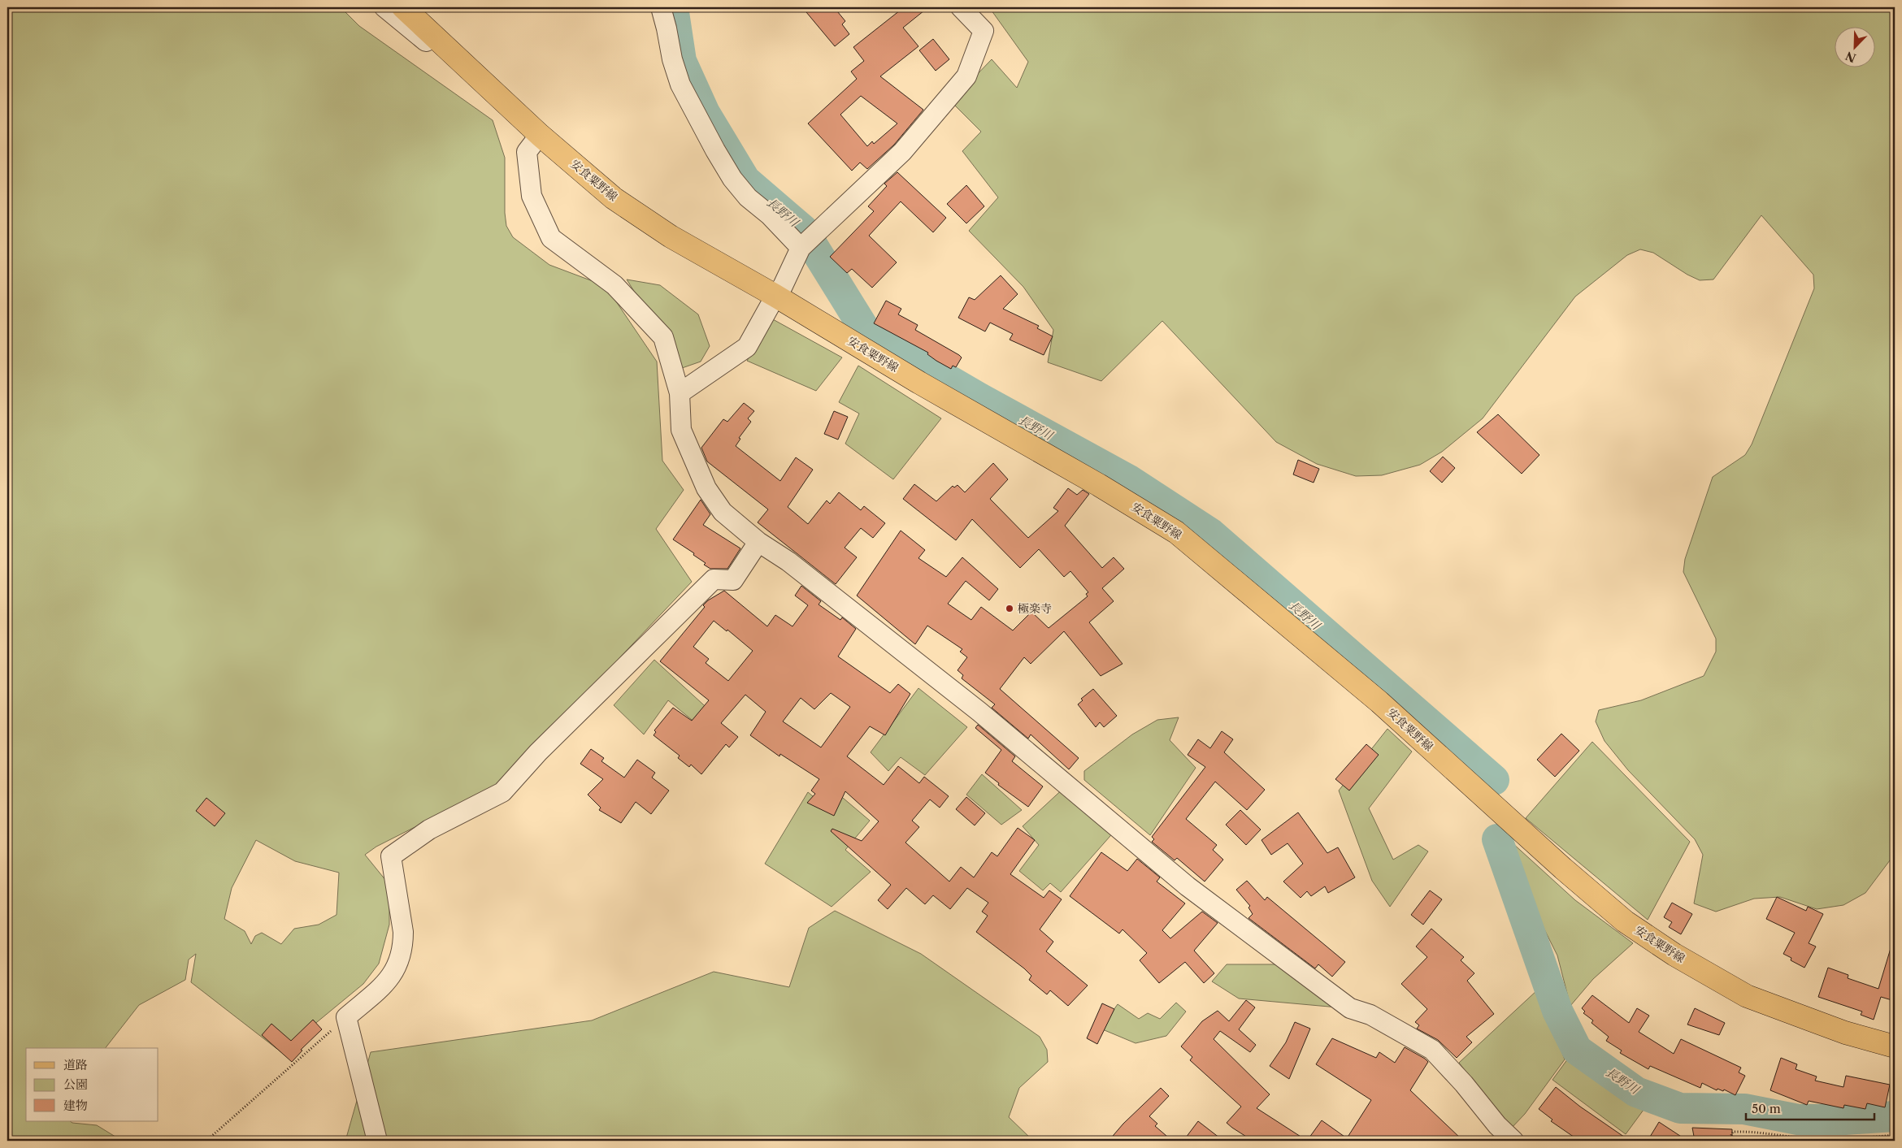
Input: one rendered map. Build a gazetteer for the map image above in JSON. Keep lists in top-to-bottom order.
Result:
{
  "streets": {
    "main road": ["安食粟野線"]
  },
  "water": ["長野川"],
  "places": ["極楽寺"],
  "legend": ["道路", "公園", "建物"],
  "scale_bar": "50 m",
  "north": "bottom left"
}
